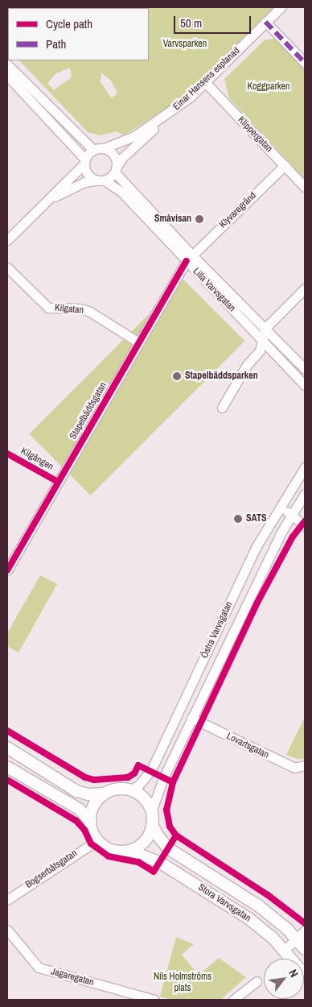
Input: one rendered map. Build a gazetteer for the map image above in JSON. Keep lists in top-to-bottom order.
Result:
{
  "streets": {
    "street": [
      "Einar Hansens esplanad",
      "Klippergatan",
      "Klyvaregränd",
      "Lilla Varvsgatan",
      "Kilgatan",
      "Stapelbäddsgatan",
      "Östra Varvsgatan",
      "Lovartsgatan",
      "Bogserbåtsgatan",
      "Stora Varvsgatan",
      "Jagaregatan"
    ],
    "cycle path": ["Kilgången"]
  },
  "crossings": [
    ["Einar Hansens esplanad", "Klippergatan"],
    ["Einar Hansens esplanad", "Lilla Varvsgatan"],
    ["Klippergatan", "Klyvaregränd"],
    ["Klyvaregränd", "Lilla Varvsgatan"],
    ["Klyvaregränd", "Stapelbäddsgatan"],
    ["Lilla Varvsgatan", "Stapelbäddsgatan"],
    ["Kilgatan", "Stapelbäddsgatan"],
    ["Östra Varvsgatan", "Lovartsgatan"],
    ["Östra Varvsgatan", "Bogserbåtsgatan"],
    ["Östra Varvsgatan", "Stora Varvsgatan"],
    ["Bogserbåtsgatan", "Stora Varvsgatan"]
  ],
  "parks": ["Varvsparken", "Koggparken", "Nils Holmströms plats"],
  "places": ["Småvisan", "Stapelbäddsparken", "SATS"],
  "legend": ["Cycle path", "Path"],
  "scale_bar": "50 m",
  "north": "top right"
}
